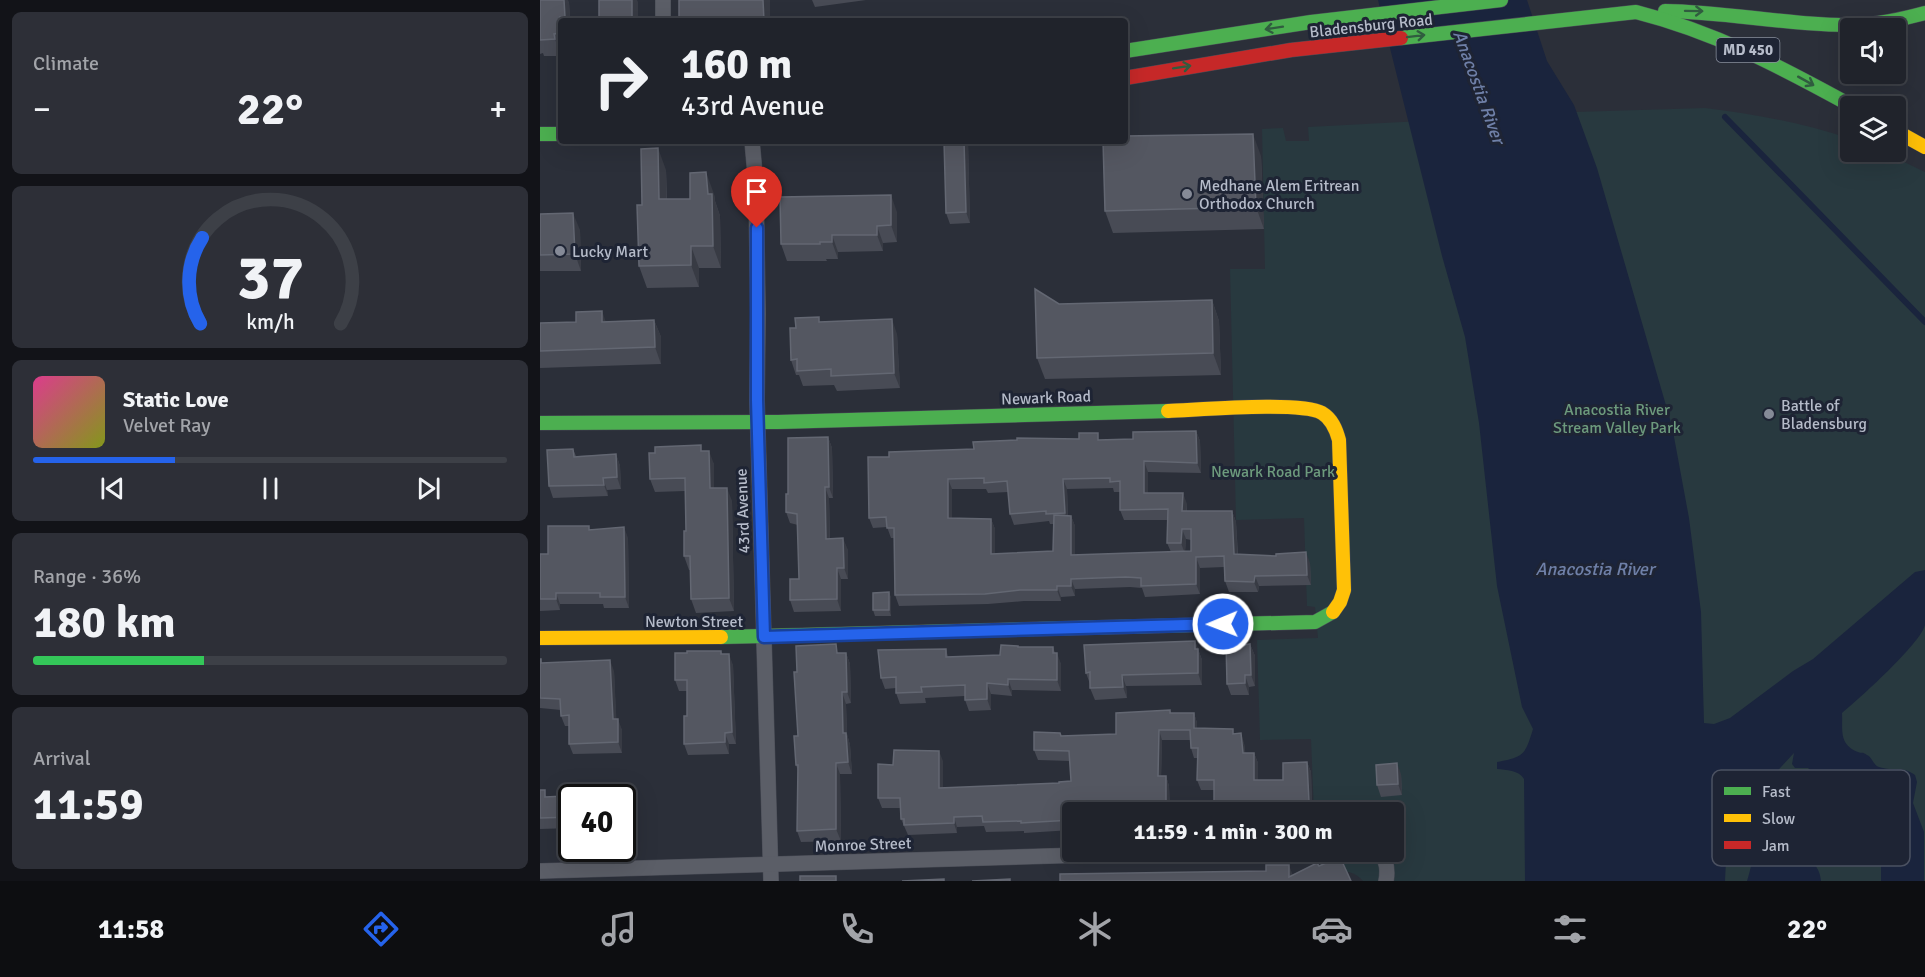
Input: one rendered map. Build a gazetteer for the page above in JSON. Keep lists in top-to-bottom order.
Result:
{
  "streets": {
    "street": [
      "Bladensburg Road",
      "MD 450",
      "Newark Road",
      "43rd Avenue",
      "Newton Street",
      "Monroe Street"
    ]
  },
  "crossings": [
    ["Newark Road", "43rd Avenue"],
    ["Newark Road", "Newton Street"],
    ["43rd Avenue", "Newton Street"],
    ["43rd Avenue", "Monroe Street"]
  ],
  "water": ["Anacostia River"],
  "parks": ["Anacostia River Stream Valley Park", "Newark Road Park"],
  "places": ["Medhane Alem Eritrean Orthodox Church", "Lucky Mart", "Battle of Bladensburg"],
  "legend": ["Fast", "Slow", "Jam"],
  "page": {
    "tile": [
      "Climate",
      ["Range · 36%", "180 km"],
      ["Arrival", "11:59"]
    ],
    "turn": ["160 m", "43rd Avenue"],
    "heat": ["−", "22°", "+"],
    "song": ["Static Love", "Velvet Ray"],
    "limit": "40",
    "trip": "11:59 · 1 min · 300 m",
    "tabs": ["11:58", "22°"],
    "gauge": ["37", "km/h"]
  }
}
